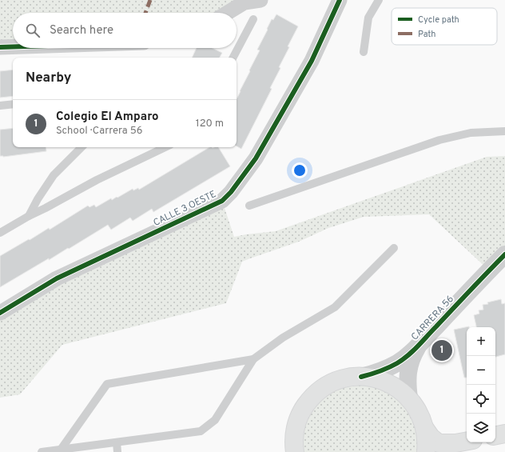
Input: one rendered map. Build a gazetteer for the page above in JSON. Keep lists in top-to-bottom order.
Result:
{
  "streets": {
    "street": ["CALLE 3 OESTE", "CARRERA 56"]
  },
  "legend": ["Cycle path", "Path"],
  "page": {
    "search": "Search here",
    "heading": "Nearby",
    "list": [
      {
        "mark": "1",
        "name": "Colegio El Amparo",
        "note": "School · Carrera 56",
        "value": "120 m"
      }
    ],
    "map_buttons": ["+", "−"],
    "pins": "1"
  }
}
